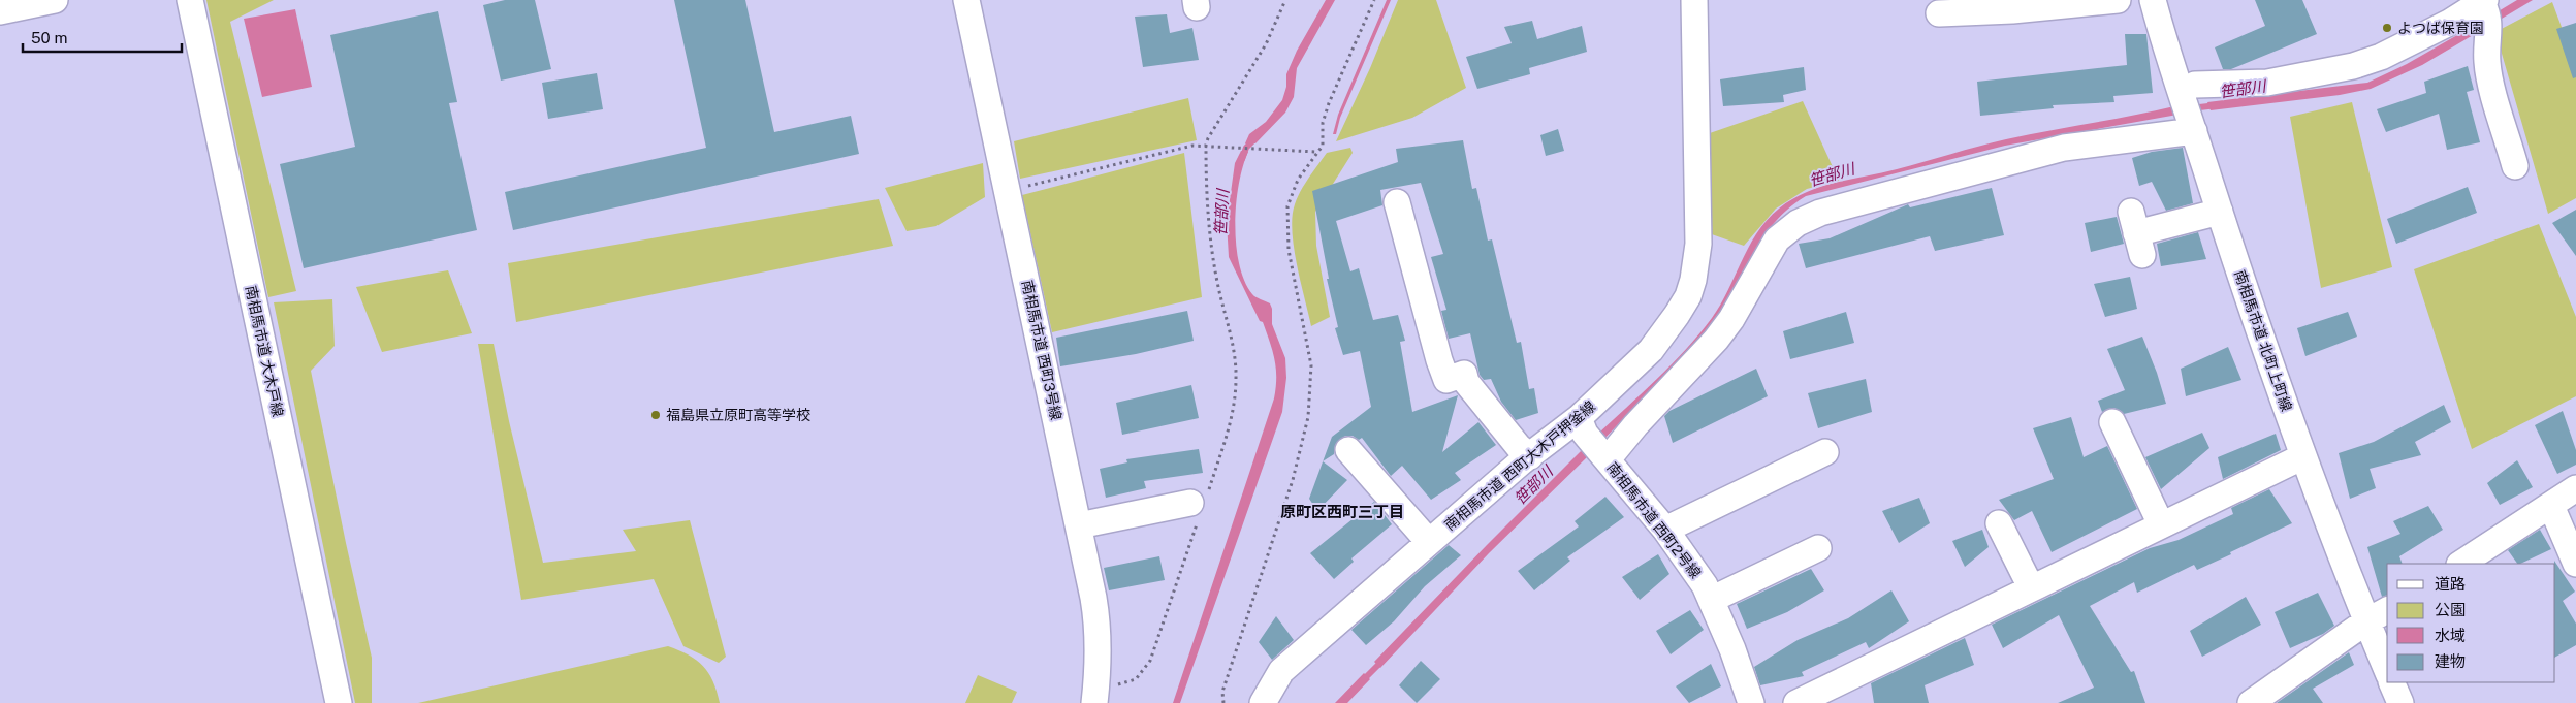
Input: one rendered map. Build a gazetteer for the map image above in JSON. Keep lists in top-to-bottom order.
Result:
{
  "streets": {
    "street": [
      "南相馬市道 北町上町線",
      "南相馬市道 西町3号線",
      "南相馬市道 大木戸線",
      "南相馬市道 西町大木戸押釜線",
      "南相馬市道 西町2号線"
    ]
  },
  "crossings": [
    ["南相馬市道 西町大木戸押釜線", "南相馬市道 西町2号線"]
  ],
  "districts": ["原町区西町三丁目"],
  "water": ["笹部川"],
  "places": ["よつば保育園", "福島県立原町高等学校"],
  "legend": [
    "道路",
    "公園",
    "水域",
    "建物"
  ],
  "scale_bar": "50 m"
}
